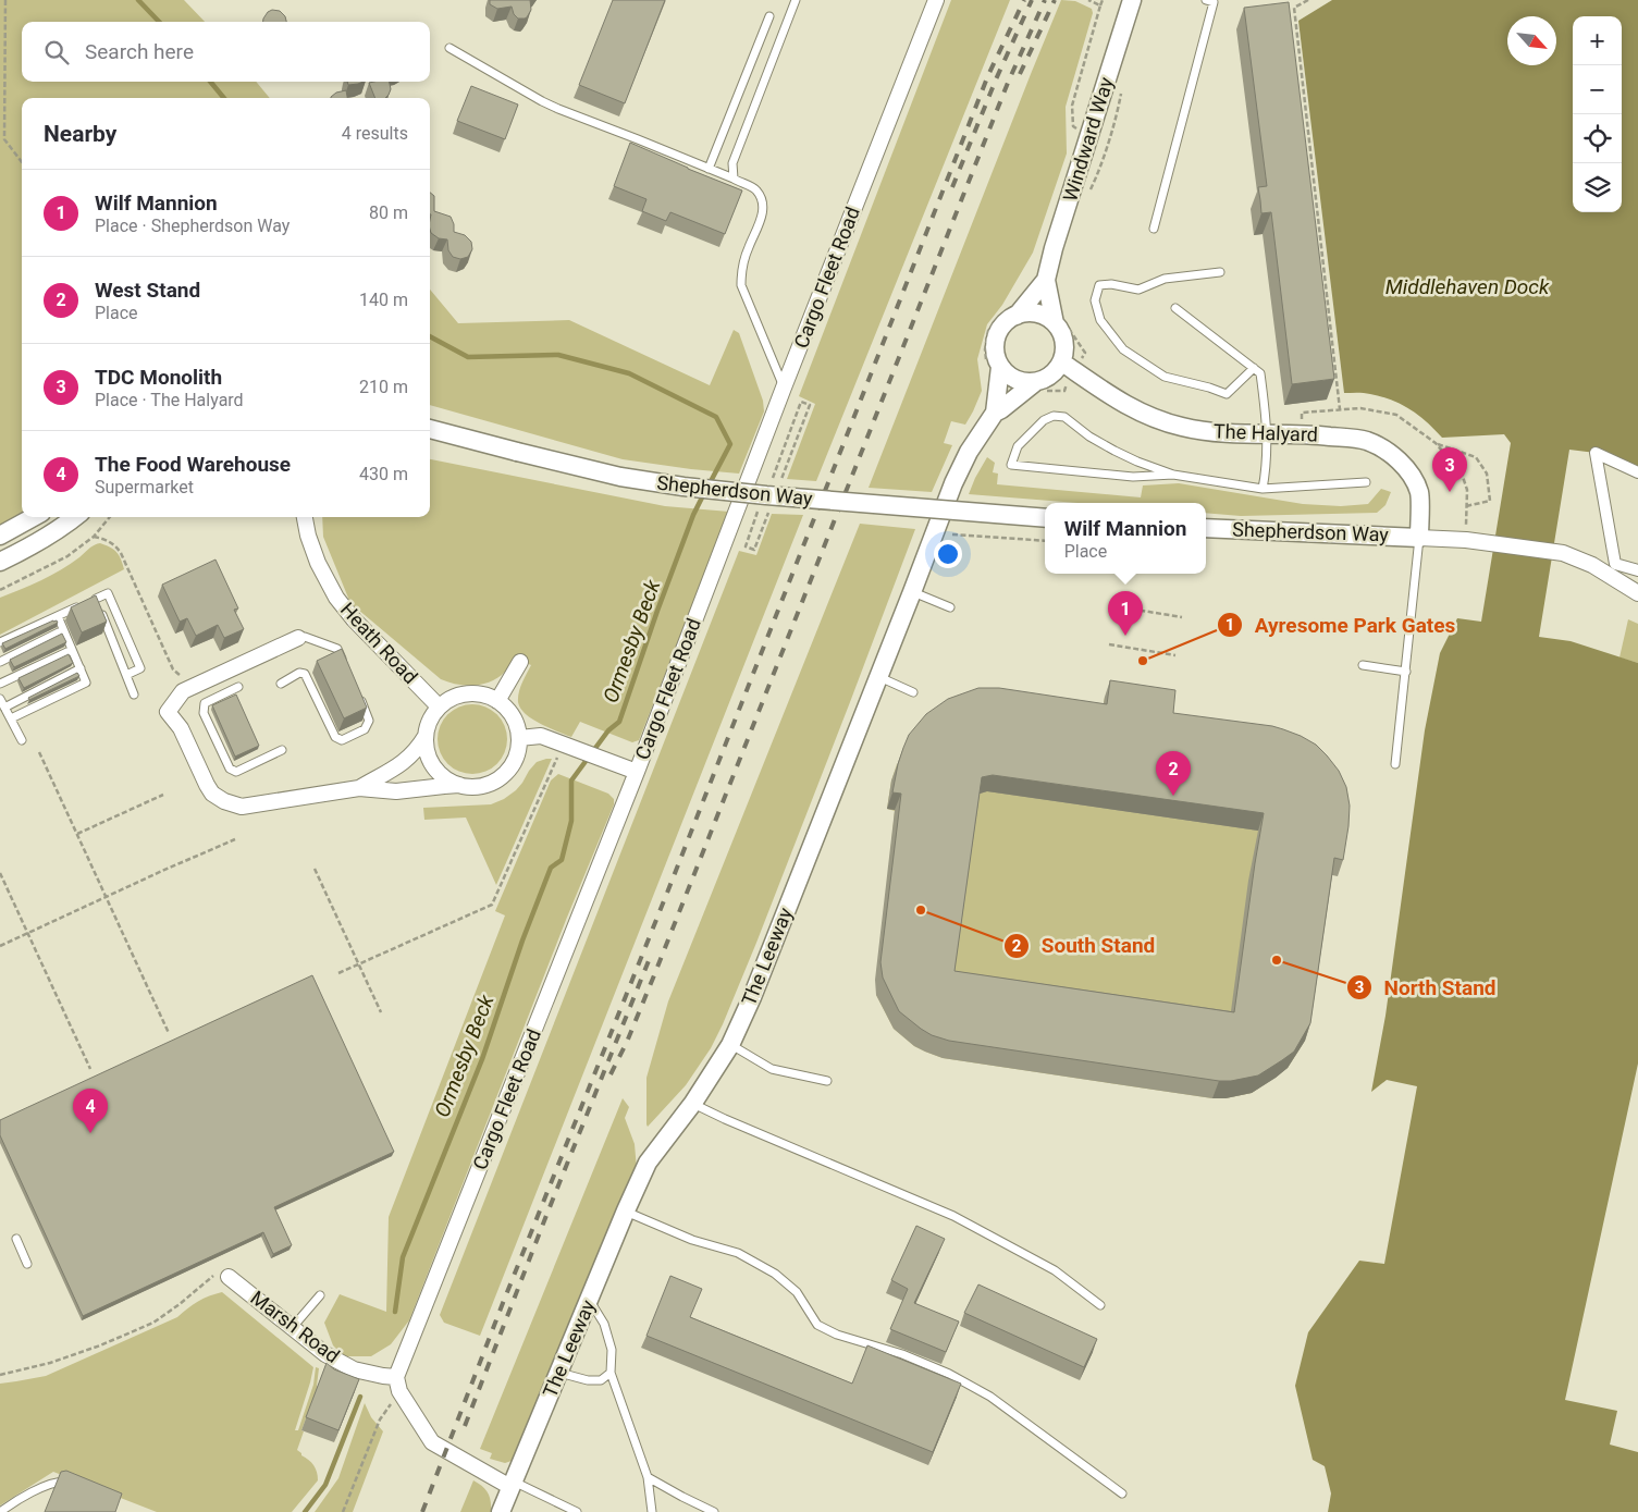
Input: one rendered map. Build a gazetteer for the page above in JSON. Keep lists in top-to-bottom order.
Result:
{
  "streets": {
    "street": [
      "Windward Way",
      "Cargo Fleet Road",
      "The Halyard",
      "Shepherdson Way",
      "Heath Road",
      "The Leeway",
      "Marsh Road"
    ]
  },
  "crossings": [
    ["Windward Way", "The Halyard"],
    ["Windward Way", "The Leeway"],
    ["Cargo Fleet Road", "Marsh Road"],
    ["The Halyard", "Shepherdson Way"],
    ["The Halyard", "The Leeway"]
  ],
  "water": ["Middlehaven Dock", "Ormesby Beck"],
  "places": ["Ayresome Park Gates", "South Stand", "North Stand"],
  "north": "bottom right",
  "page": {
    "map_buttons": ["+", "−"],
    "search": "Search here",
    "heading": ["Nearby", "4 results"],
    "list": [
      {
        "mark": "1",
        "name": "Wilf Mannion",
        "note": "Place · Shepherdson Way",
        "value": "80 m"
      },
      {
        "mark": "2",
        "name": "West Stand",
        "note": "Place",
        "value": "140 m"
      },
      {
        "mark": "3",
        "name": "TDC Monolith",
        "note": "Place · The Halyard",
        "value": "210 m"
      },
      {
        "mark": "4",
        "name": "The Food Warehouse",
        "note": "Supermarket",
        "value": "430 m"
      }
    ],
    "pins": [
      "3",
      "1",
      "2",
      "4"
    ],
    "popup": ["Wilf Mannion", "Place"]
  }
}
